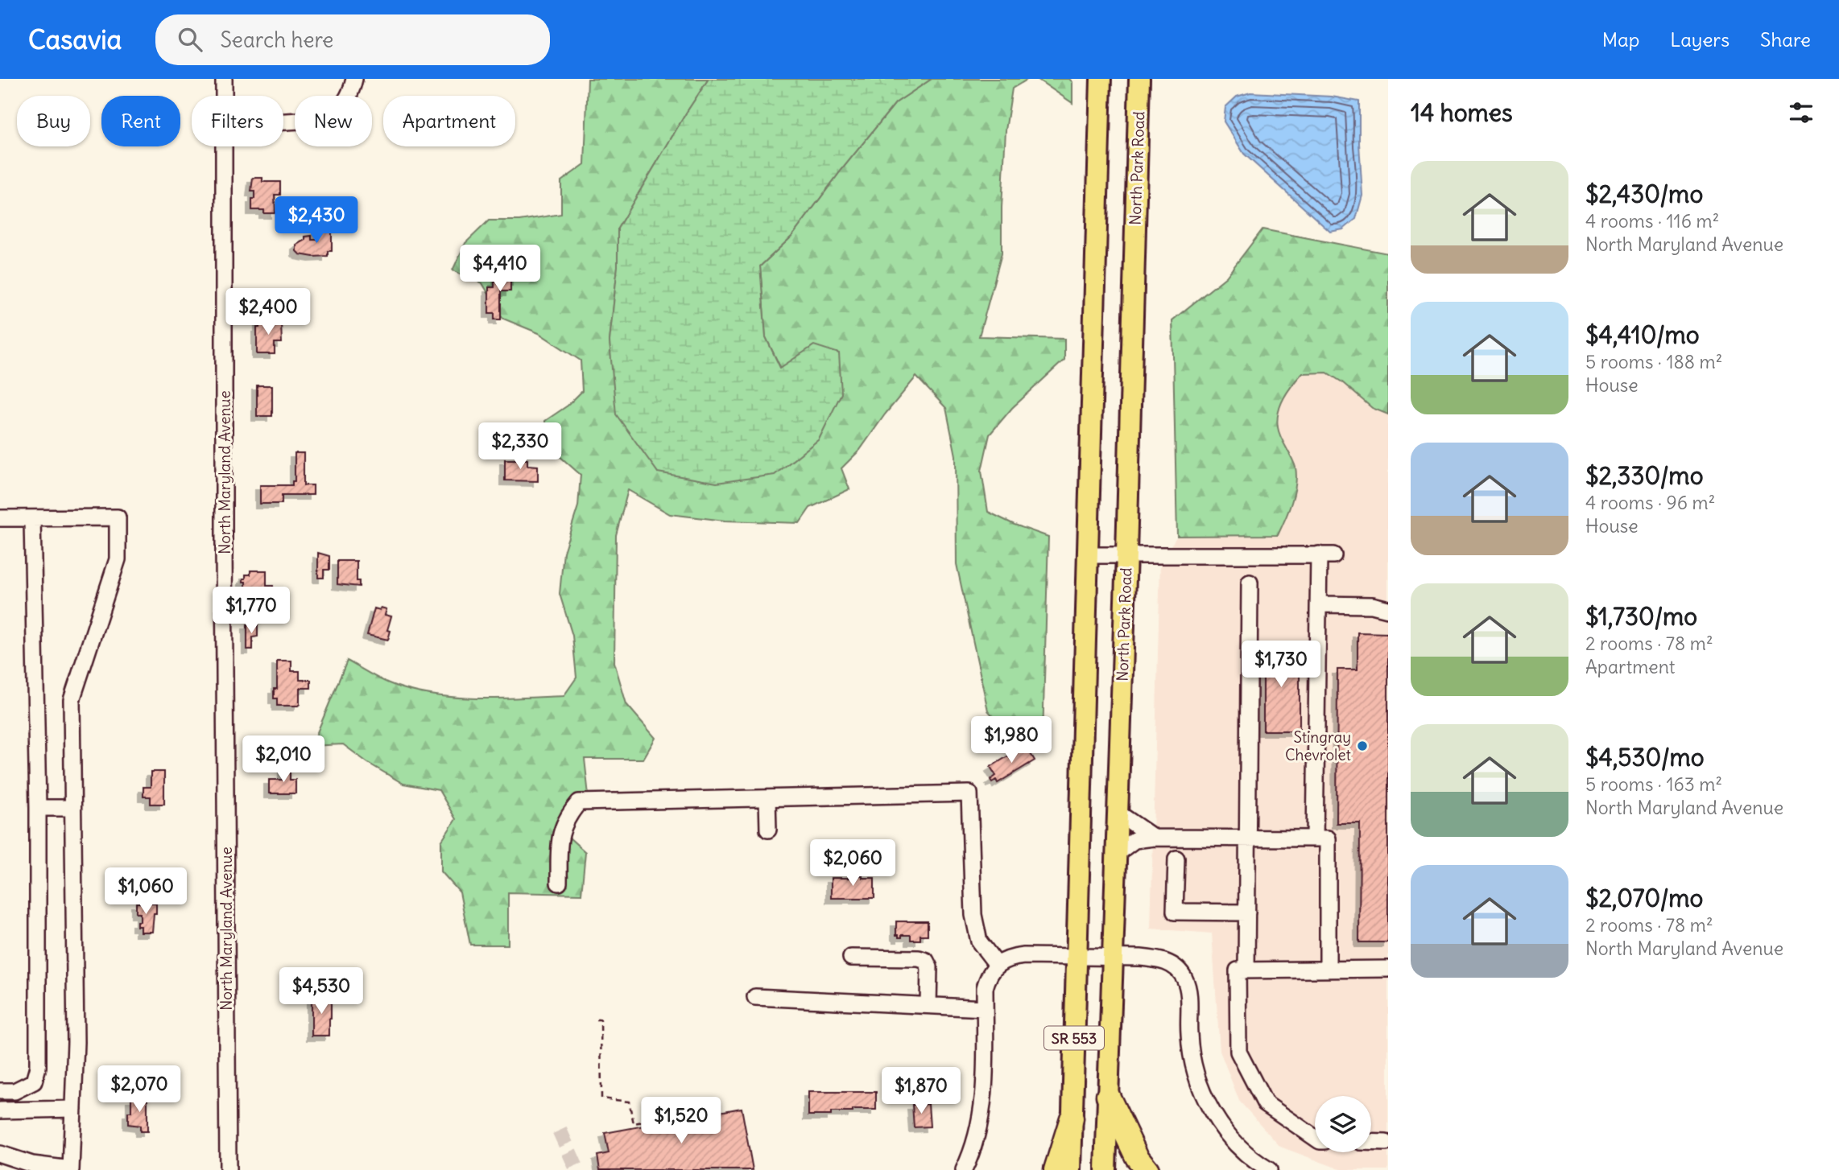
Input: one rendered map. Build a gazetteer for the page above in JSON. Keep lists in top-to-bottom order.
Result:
{
  "streets": {
    "main road": ["North Park Road", "SR 553"],
    "street": ["North Maryland Avenue"]
  },
  "places": ["Stingray Chevrolet"],
  "page": {
    "header": "Casavia",
    "search": "Search here",
    "nav": ["Map", "Layers", "Share"],
    "heading": "14 homes",
    "chip": [
      "Buy",
      "Rent",
      "Filters",
      "New",
      "Apartment"
    ],
    "list": [
      {
        "name": "$2,430/mo",
        "note": "4 rooms · 116 m² · North Maryland Avenue"
      },
      {
        "name": "$4,410/mo",
        "note": "5 rooms · 188 m² · House"
      },
      {
        "name": "$2,330/mo",
        "note": "4 rooms · 96 m² · House"
      },
      {
        "name": "$1,730/mo",
        "note": "2 rooms · 78 m² · Apartment"
      },
      {
        "name": "$4,530/mo",
        "note": "5 rooms · 163 m² · North Maryland Avenue"
      },
      {
        "name": "$2,070/mo",
        "note": "2 rooms · 78 m² · North Maryland Avenue"
      }
    ],
    "price": [
      "$2,430",
      "$4,410",
      "$2,400",
      "$2,330",
      "$1,770",
      "$1,730",
      "$1,980",
      "$2,010",
      "$2,060",
      "$1,060",
      "$4,530",
      "$2,070",
      "$1,870",
      "$1,520"
    ]
  }
}
